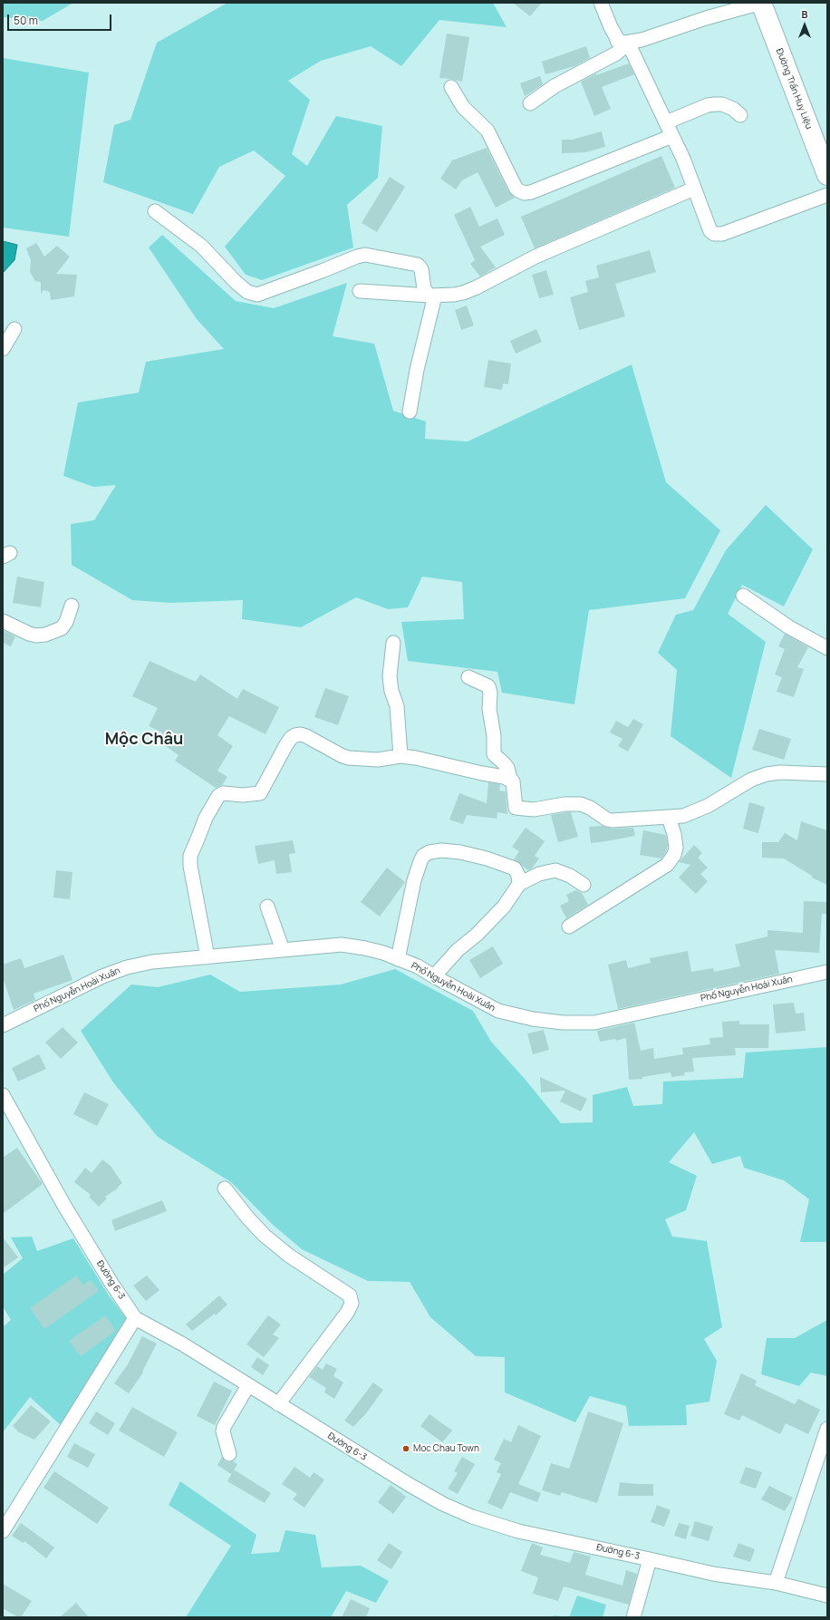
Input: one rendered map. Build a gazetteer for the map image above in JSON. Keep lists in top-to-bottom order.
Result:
{
  "streets": {
    "highway": ["Đường Trần Huy Liệu"],
    "street": ["Phố Nguyễn Hoài Xuân", "Đường 6-3"]
  },
  "districts": ["Mộc Châu"],
  "places": ["Moc Chau Town"],
  "scale_bar": "50 m",
  "north": "top"
}
